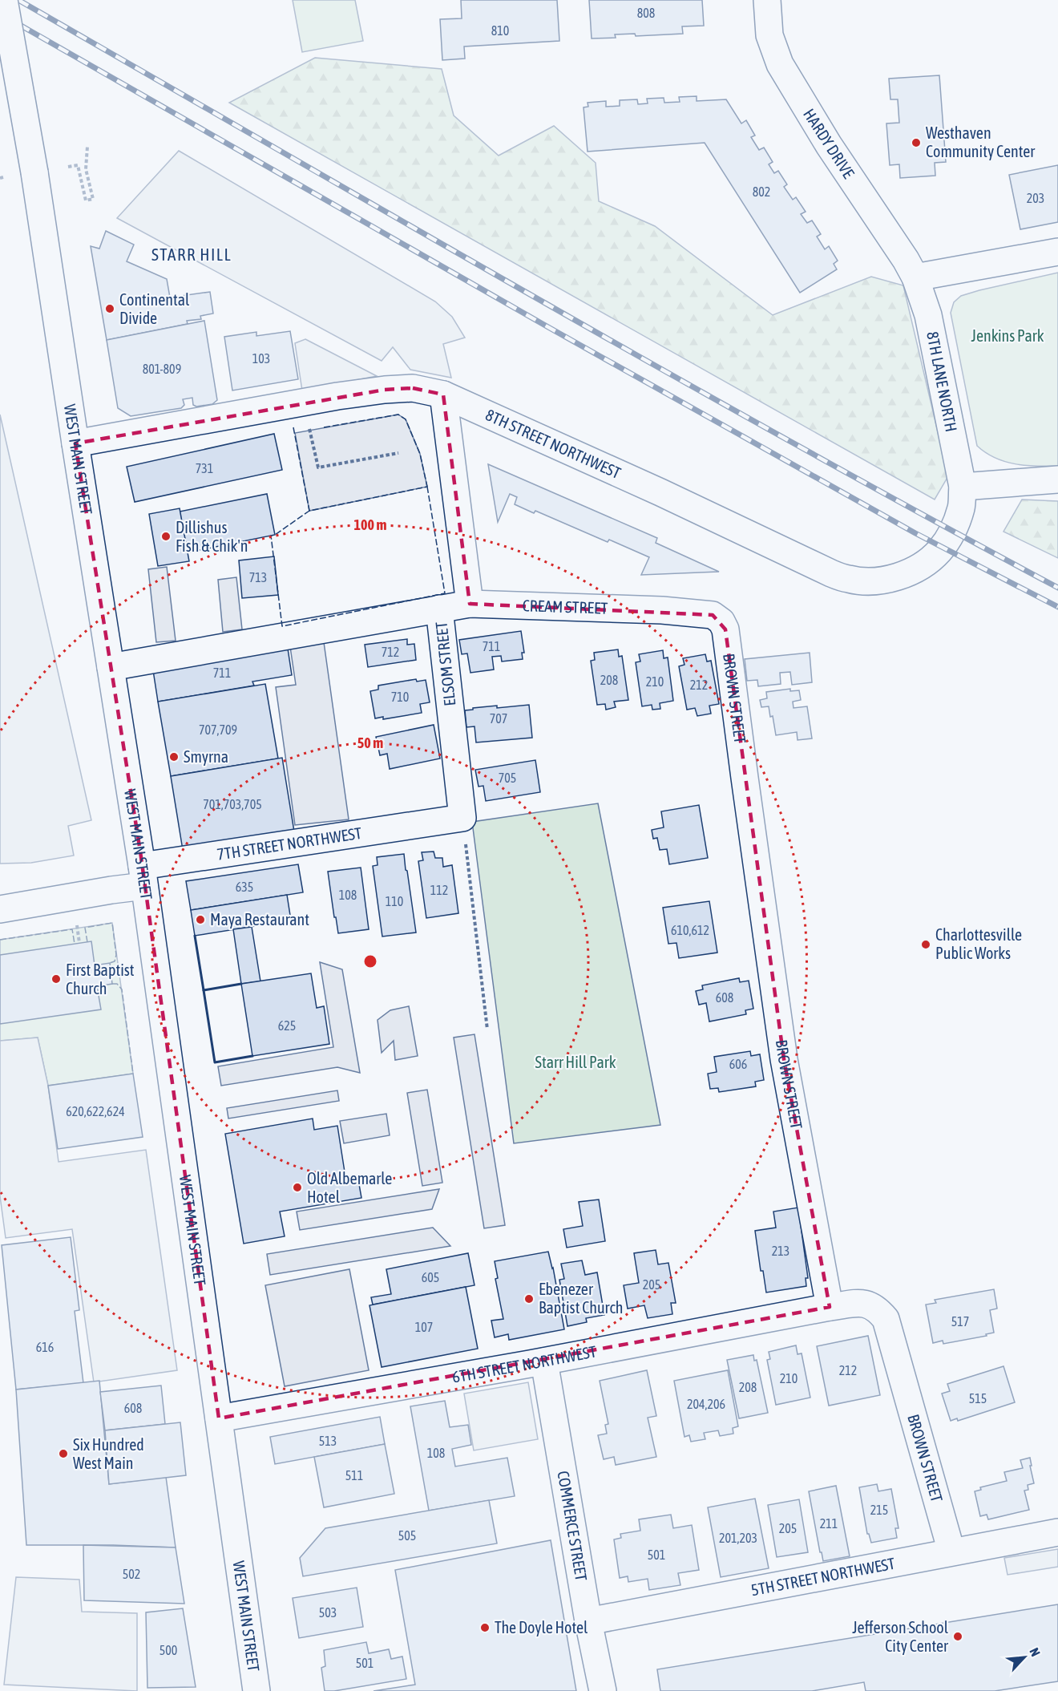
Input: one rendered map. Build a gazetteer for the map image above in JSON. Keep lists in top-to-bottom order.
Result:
{
  "streets": {
    "street": [
      "HARDY DRIVE",
      "8TH LANE NORTH",
      "8TH STREET NORTHWEST",
      "WEST MAIN STREET",
      "CREAM STREET",
      "ELSOM STREET",
      "BROWN STREET",
      "7TH STREET NORTHWEST",
      "6TH STREET NORTHWEST",
      "COMMERCE STREET",
      "5TH STREET NORTHWEST"
    ]
  },
  "crossings": [
    ["HARDY DRIVE", "8TH LANE NORTH"],
    ["8TH LANE NORTH", "8TH STREET NORTHWEST"],
    ["8TH STREET NORTHWEST", "WEST MAIN STREET"],
    ["WEST MAIN STREET", "7TH STREET NORTHWEST"],
    ["WEST MAIN STREET", "6TH STREET NORTHWEST"],
    ["CREAM STREET", "ELSOM STREET"],
    ["CREAM STREET", "BROWN STREET"],
    ["ELSOM STREET", "7TH STREET NORTHWEST"],
    ["BROWN STREET", "6TH STREET NORTHWEST"],
    ["BROWN STREET", "5TH STREET NORTHWEST"],
    ["6TH STREET NORTHWEST", "COMMERCE STREET"],
    ["COMMERCE STREET", "5TH STREET NORTHWEST"]
  ],
  "districts": ["STARR HILL"],
  "parks": ["Jenkins Park", "Starr Hill Park"],
  "places": [
    "Westhaven Community Center",
    "Continental Divide",
    "Dillishus Fish & Chik'n",
    "Smyrna",
    "Maya Restaurant",
    "Charlottesville Public Works",
    "First Baptist Church",
    "Old Albemarle Hotel",
    "Ebenezer Baptist Church",
    "Six Hundred West Main",
    "The Doyle Hotel",
    "Jefferson School City Center"
  ],
  "house_numbers": [
    "808",
    "810",
    "802",
    "203",
    "103",
    "801-809",
    "731",
    "713",
    "711",
    "712",
    "711",
    "208",
    "210",
    "212",
    "710",
    "707",
    "707,709",
    "705",
    "701,703,705",
    "635",
    "112",
    "108",
    "110",
    "610,612",
    "608",
    "625",
    "606",
    "620,622,624",
    "213",
    "605",
    "205",
    "517",
    "107",
    "616",
    "212",
    "210",
    "208",
    "515",
    "204,206",
    "608",
    "513",
    "108",
    "511",
    "215",
    "211",
    "205",
    "505",
    "201,203",
    "501",
    "502",
    "503",
    "500",
    "501"
  ],
  "north": "top right",
  "rings": ["100 m", "50 m"]
}
